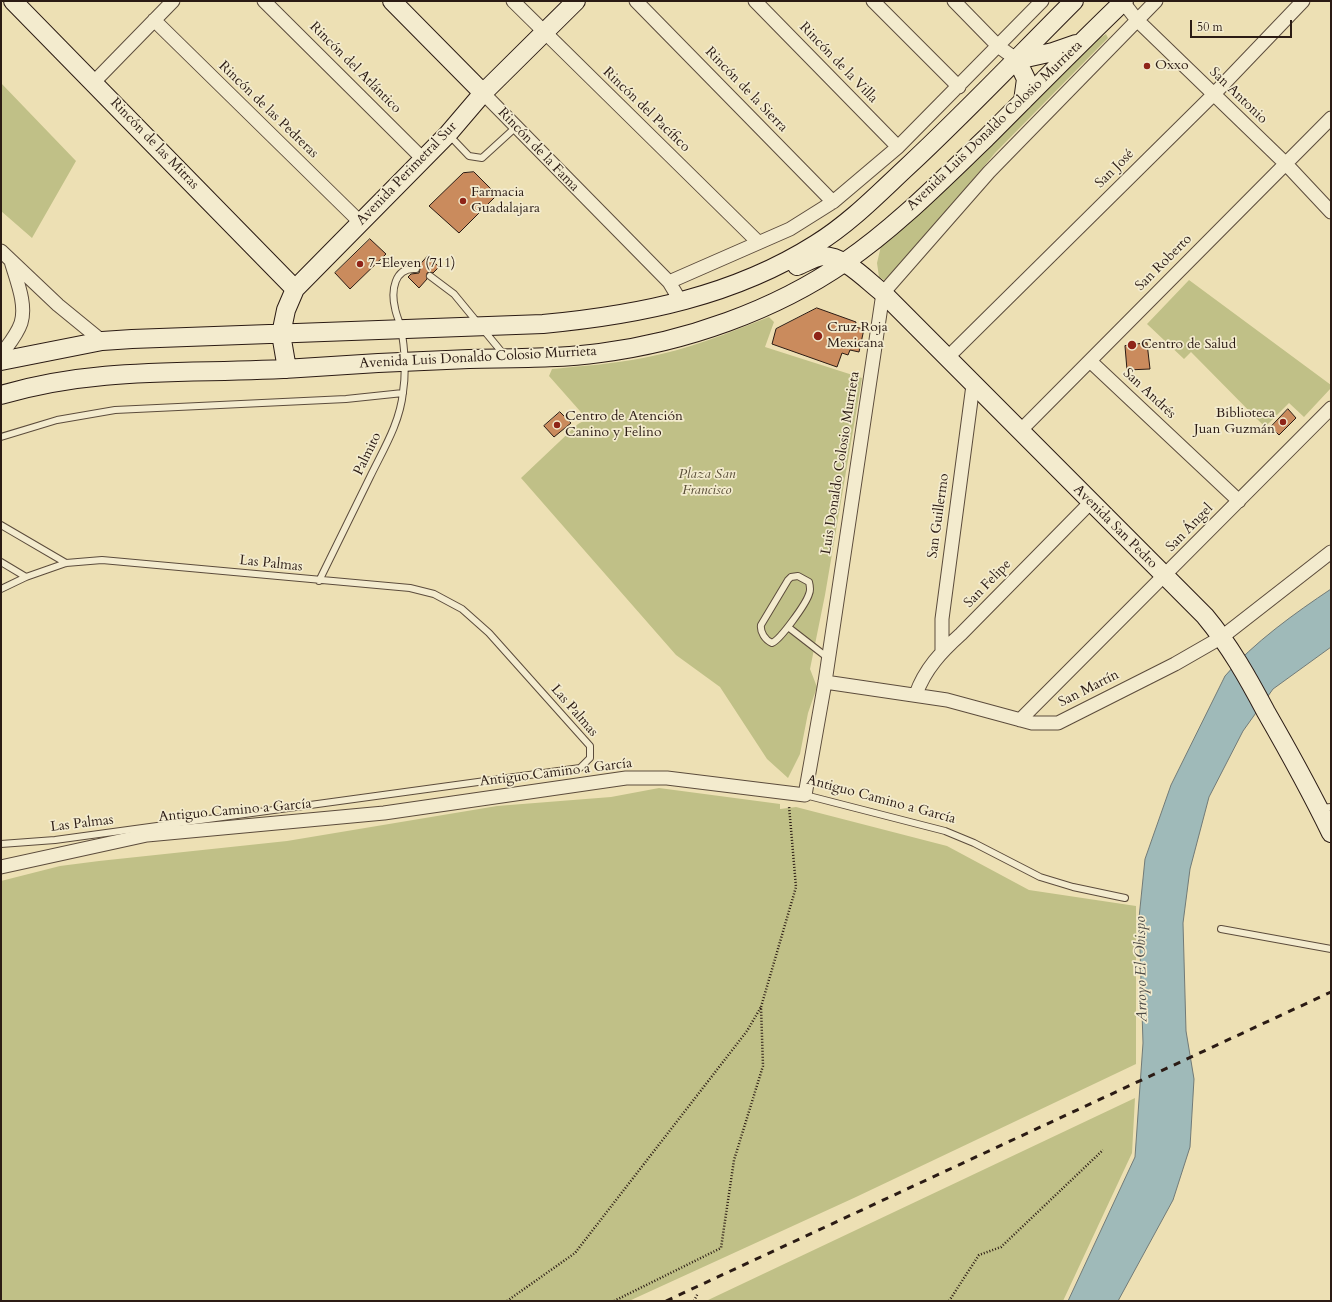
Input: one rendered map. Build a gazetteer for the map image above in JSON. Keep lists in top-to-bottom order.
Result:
{
  "streets": {
    "main road": [
      "Avenida Luis Donaldo Colosio Murrieta",
      "Rincón de las Mitras",
      "Rincón de la Fama",
      "Avenida Perimetral Sur",
      "Avenida San Pedro"
    ],
    "street": [
      "Rincón de la Villa",
      "Rincón del Atlántico",
      "Rincón de la Sierra",
      "San Antonio",
      "Rincón de las Pedreras",
      "Rincón del Pacífico",
      "San José",
      "San Roberto",
      "San Andrés",
      "Luis Donaldo Colosio Murrieta",
      "San Guillermo",
      "San Ángel",
      "San Felipe",
      "San Martín",
      "Antiguo Camino a García"
    ],
    "lane": ["Palmito", "Las Palmas"]
  },
  "crossings": [
    ["Rincón del Atlántico", "Avenida Perimetral Sur"],
    ["San Antonio", "Avenida Luis Donaldo Colosio Murrieta"],
    ["San Antonio", "San José"],
    ["San Antonio", "San Roberto"],
    ["Rincón de las Pedreras", "Avenida Perimetral Sur"],
    ["Rincón del Pacífico", "Avenida Perimetral Sur"],
    ["Avenida Luis Donaldo Colosio Murrieta", "Avenida Perimetral Sur"],
    ["Avenida Luis Donaldo Colosio Murrieta", "Palmito"],
    ["Avenida Luis Donaldo Colosio Murrieta", "Avenida San Pedro"],
    ["Rincón de las Mitras", "Avenida Perimetral Sur"],
    ["Rincón de la Fama", "Avenida Perimetral Sur"],
    ["San José", "Avenida San Pedro"],
    ["San Roberto", "San Andrés"],
    ["San Roberto", "Avenida San Pedro"],
    ["San Andrés", "San Ángel"],
    ["Palmito", "Las Palmas"],
    ["Luis Donaldo Colosio Murrieta", "Avenida San Pedro"],
    ["Luis Donaldo Colosio Murrieta", "San Martín"],
    ["Luis Donaldo Colosio Murrieta", "Antiguo Camino a García"],
    ["San Guillermo", "Avenida San Pedro"],
    ["San Guillermo", "San Felipe"],
    ["Avenida San Pedro", "San Ángel"],
    ["Avenida San Pedro", "San Felipe"],
    ["Avenida San Pedro", "San Martín"],
    ["San Ángel", "San Martín"],
    ["San Felipe", "San Martín"]
  ],
  "water": ["Arroyo El Obispo"],
  "parks": ["Plaza San Francisco"],
  "places": [
    "Oxxo",
    "Farmacia Guadalajara",
    "7-Eleven (711)",
    "Cruz Roja Mexicana",
    "Centro de Salud",
    "Biblioteca Juan Guzmán",
    "Centro de Atención Canino y Felino"
  ],
  "scale_bar": "50 m"
}
